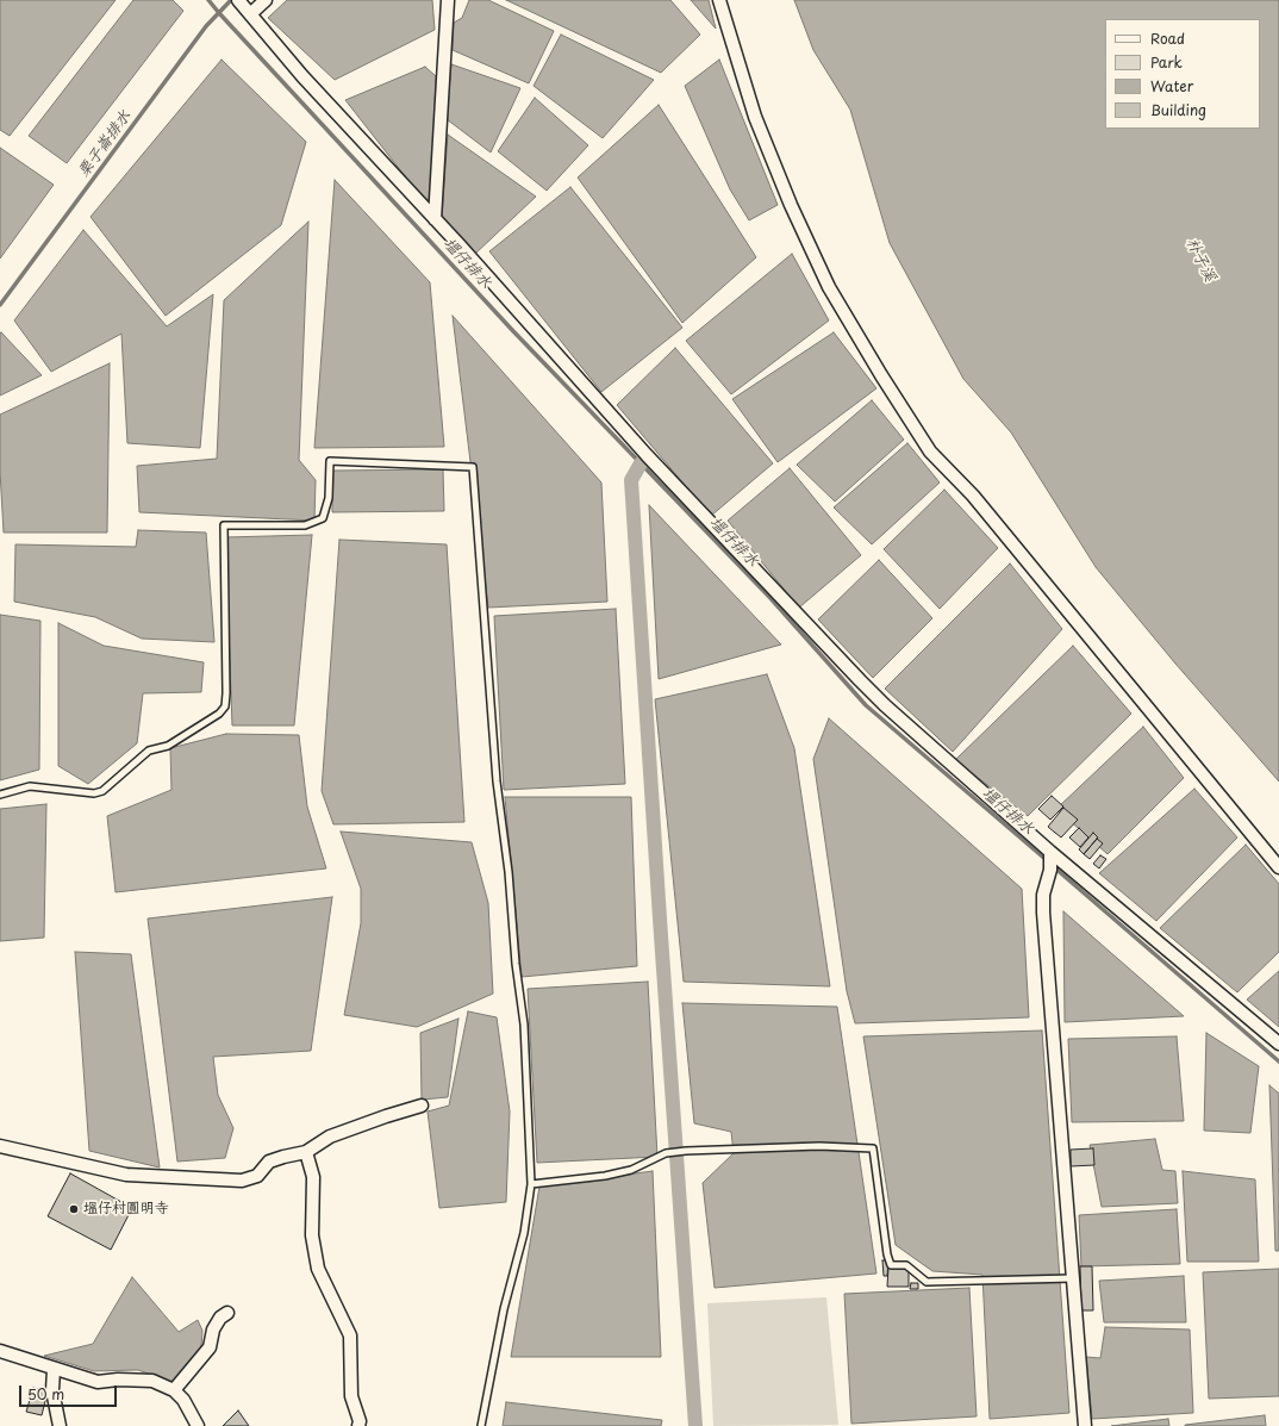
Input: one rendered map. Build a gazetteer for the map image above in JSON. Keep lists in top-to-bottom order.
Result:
{
  "water": ["栗子崙排水", "朴子溪", "塭仔排水"],
  "places": ["塭仔村圓明寺"],
  "legend": [
    "Road",
    "Park",
    "Water",
    "Building"
  ],
  "scale_bar": "50 m"
}
